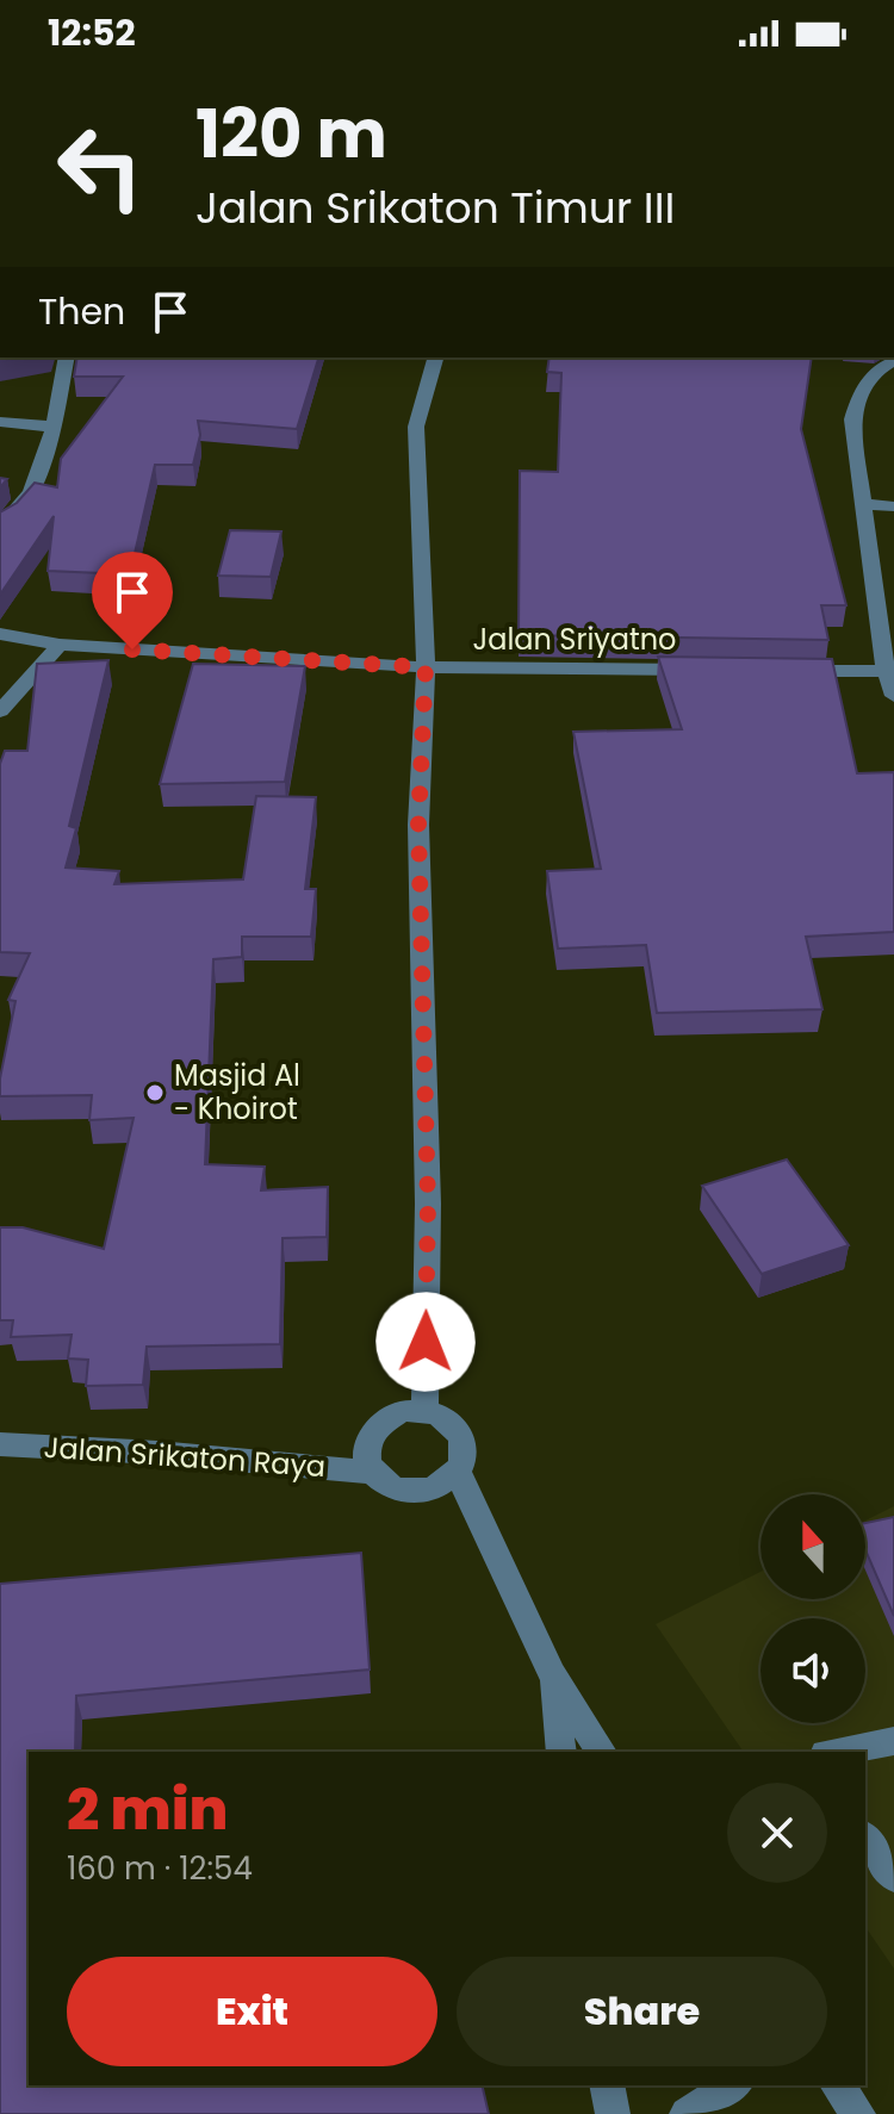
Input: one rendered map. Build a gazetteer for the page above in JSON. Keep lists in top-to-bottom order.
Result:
{
  "streets": {
    "street": ["Jalan Sriyatno", "Jalan Srikaton Raya"]
  },
  "places": ["Masjid Al - Khoirot"],
  "north": "top",
  "page": {
    "status": "12:52",
    "turn": ["120 m", "Jalan Srikaton Timur III"],
    "then": "Then",
    "heading": ["2 min", "160 m · 12:54"],
    "buttons": ["Exit", "Share"]
  }
}
